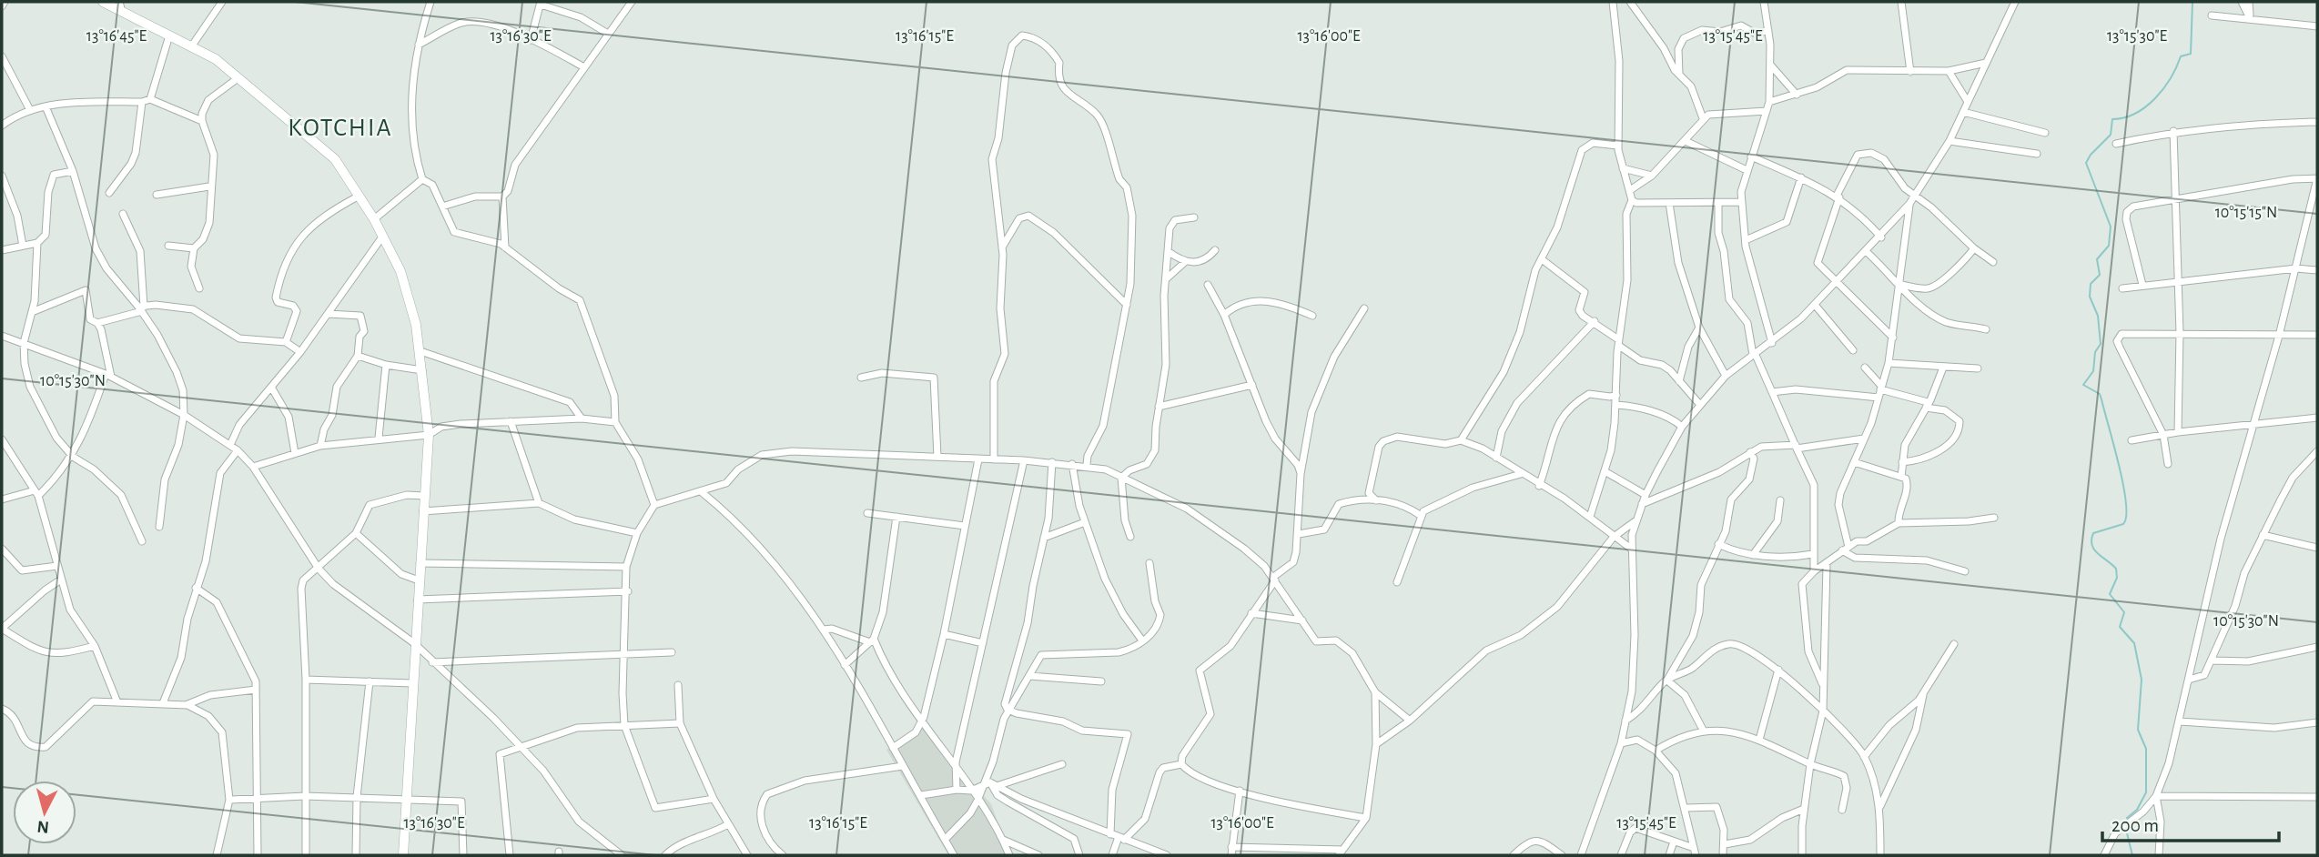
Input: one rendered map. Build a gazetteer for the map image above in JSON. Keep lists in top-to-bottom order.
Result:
{
  "districts": ["KOTCHIA"],
  "scale_bar": "200 m",
  "north": "bottom",
  "coordinates": [
    "13°16'45\"E",
    "13°16'30\"E",
    "13°16'15\"E",
    "13°16'00\"E",
    "13°15'45\"E",
    "13°15'30\"E",
    "10°15'15\"N",
    "10°15'30\"N"
  ]
}
